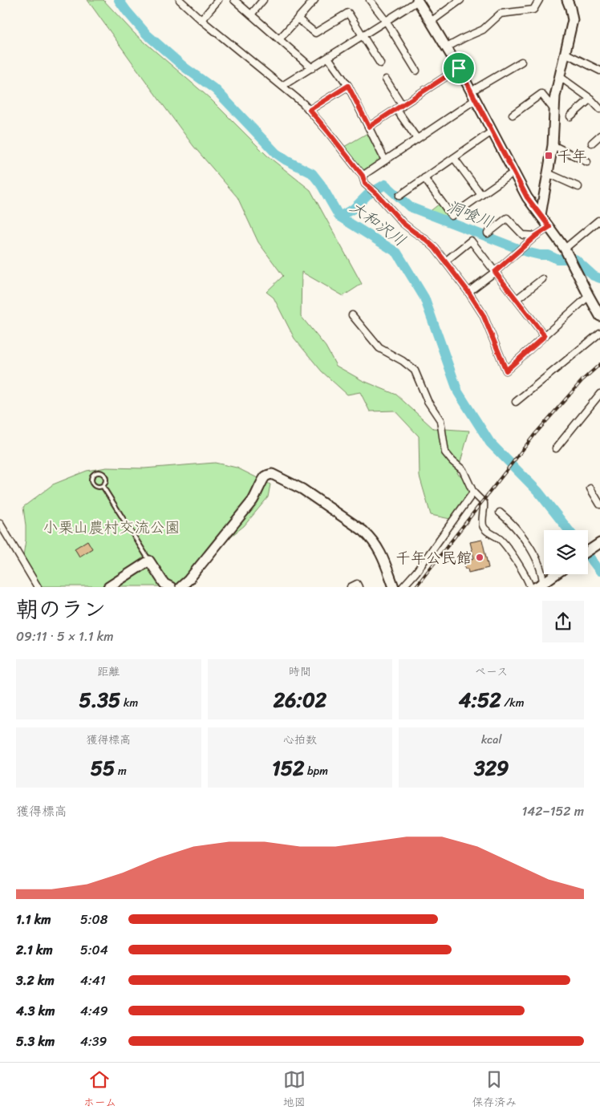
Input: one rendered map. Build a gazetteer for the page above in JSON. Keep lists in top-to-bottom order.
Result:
{
  "water": ["洞喰川", "大和沢川"],
  "parks": ["小栗山農村交流公園"],
  "places": {
    "transit": ["千年"],
    "other": ["千年公民館"]
  },
  "page": {
    "heading": ["朝のラン", "09:11 · 5 × 1.1 km"],
    "stats": [
      ["距離", "5.35 km"],
      ["時間", "26:02"],
      ["ペース", "4:52 /km"],
      ["獲得標高", "55 m"],
      ["心拍数", "152 bpm"],
      ["kcal", "329"]
    ],
    "chart": ["獲得標高", "142–152 m"],
    "list": [
      {
        "name": "1.1 km",
        "note": "5:08"
      },
      {
        "name": "2.1 km",
        "note": "5:04"
      },
      {
        "name": "3.2 km",
        "note": "4:41"
      },
      {
        "name": "4.3 km",
        "note": "4:49"
      },
      {
        "name": "5.3 km",
        "note": "4:39"
      }
    ],
    "tabs": ["ホーム", "地図", "保存済み"]
  }
}
